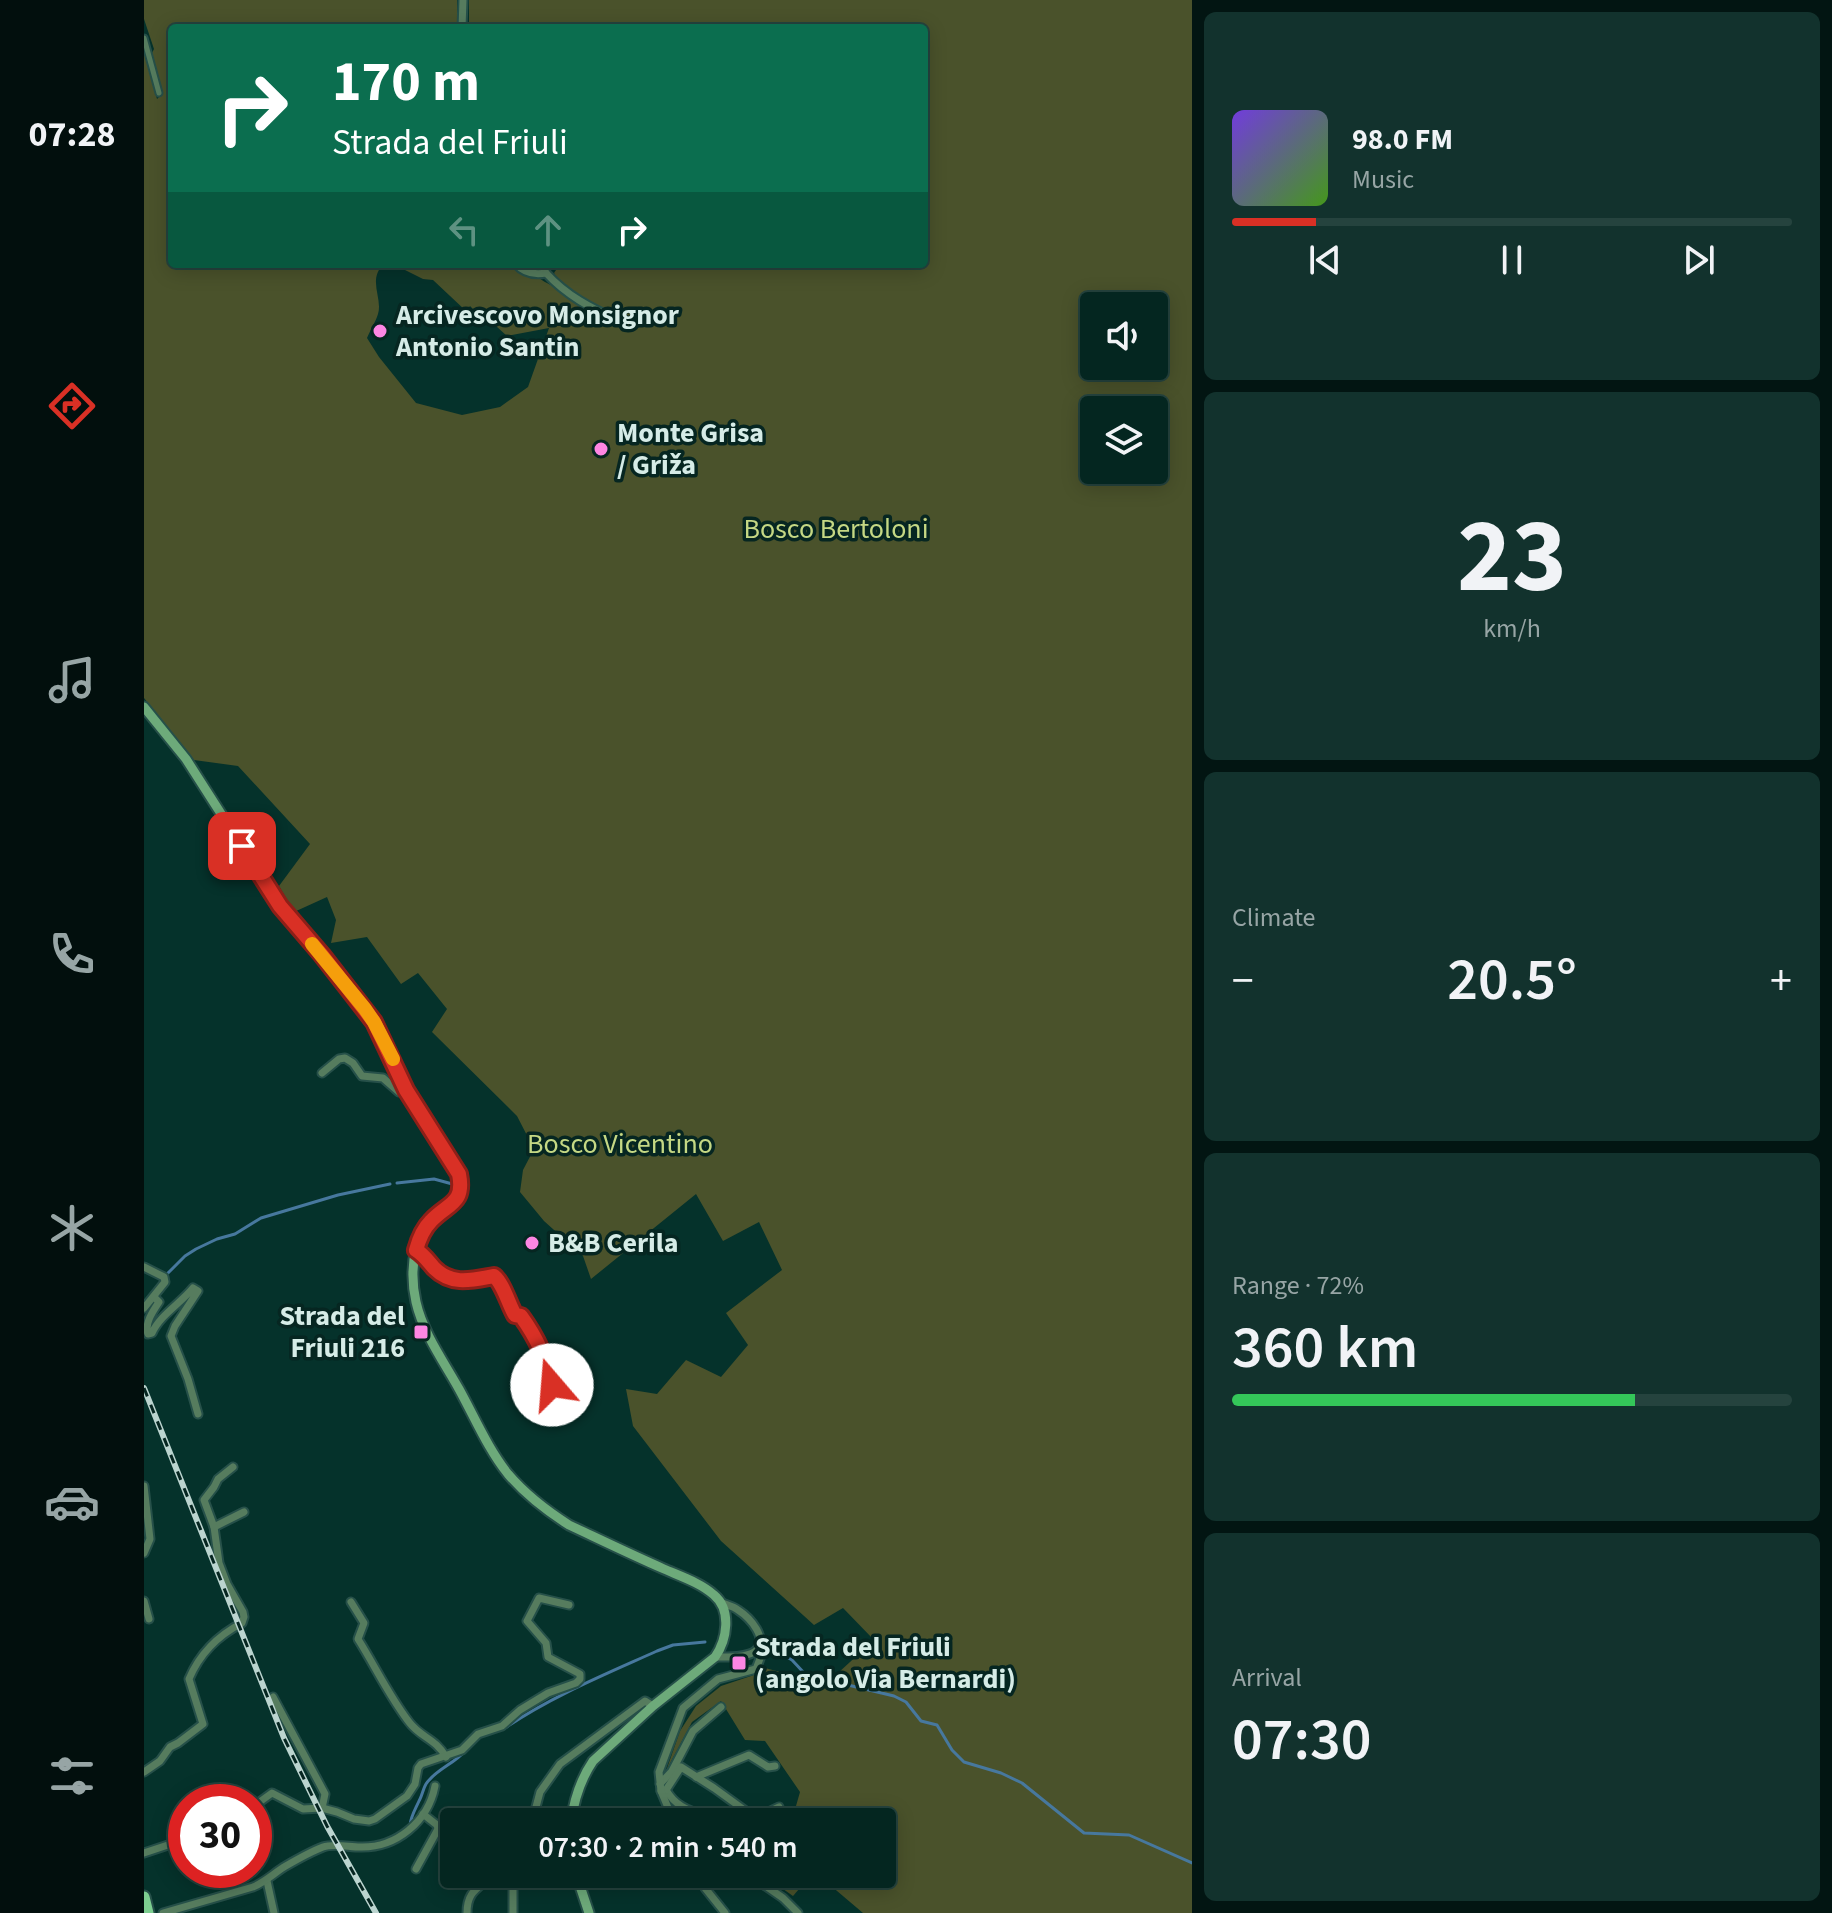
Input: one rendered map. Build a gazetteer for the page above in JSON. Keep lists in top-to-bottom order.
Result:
{
  "parks": ["Bosco Bertoloni", "Bosco Vicentino"],
  "places": {
    "other": ["Arcivescovo Monsignor Antonio Santin", "Monte Grisa / Griža", "B&B Cerila"],
    "transit": ["Strada del Friuli 216", "Strada del Friuli (angolo Via Bernardi)"]
  },
  "page": {
    "tabs": "07:28",
    "turn": ["170 m", "Strada del Friuli"],
    "song": ["98.0 FM", "Music"],
    "tile": [
      ["23", "km/h"],
      "Climate",
      ["Range · 72%", "360 km"],
      ["Arrival", "07:30"]
    ],
    "heat": ["−", "20.5°", "+"],
    "limit": "30",
    "trip": "07:30 · 2 min · 540 m"
  }
}
